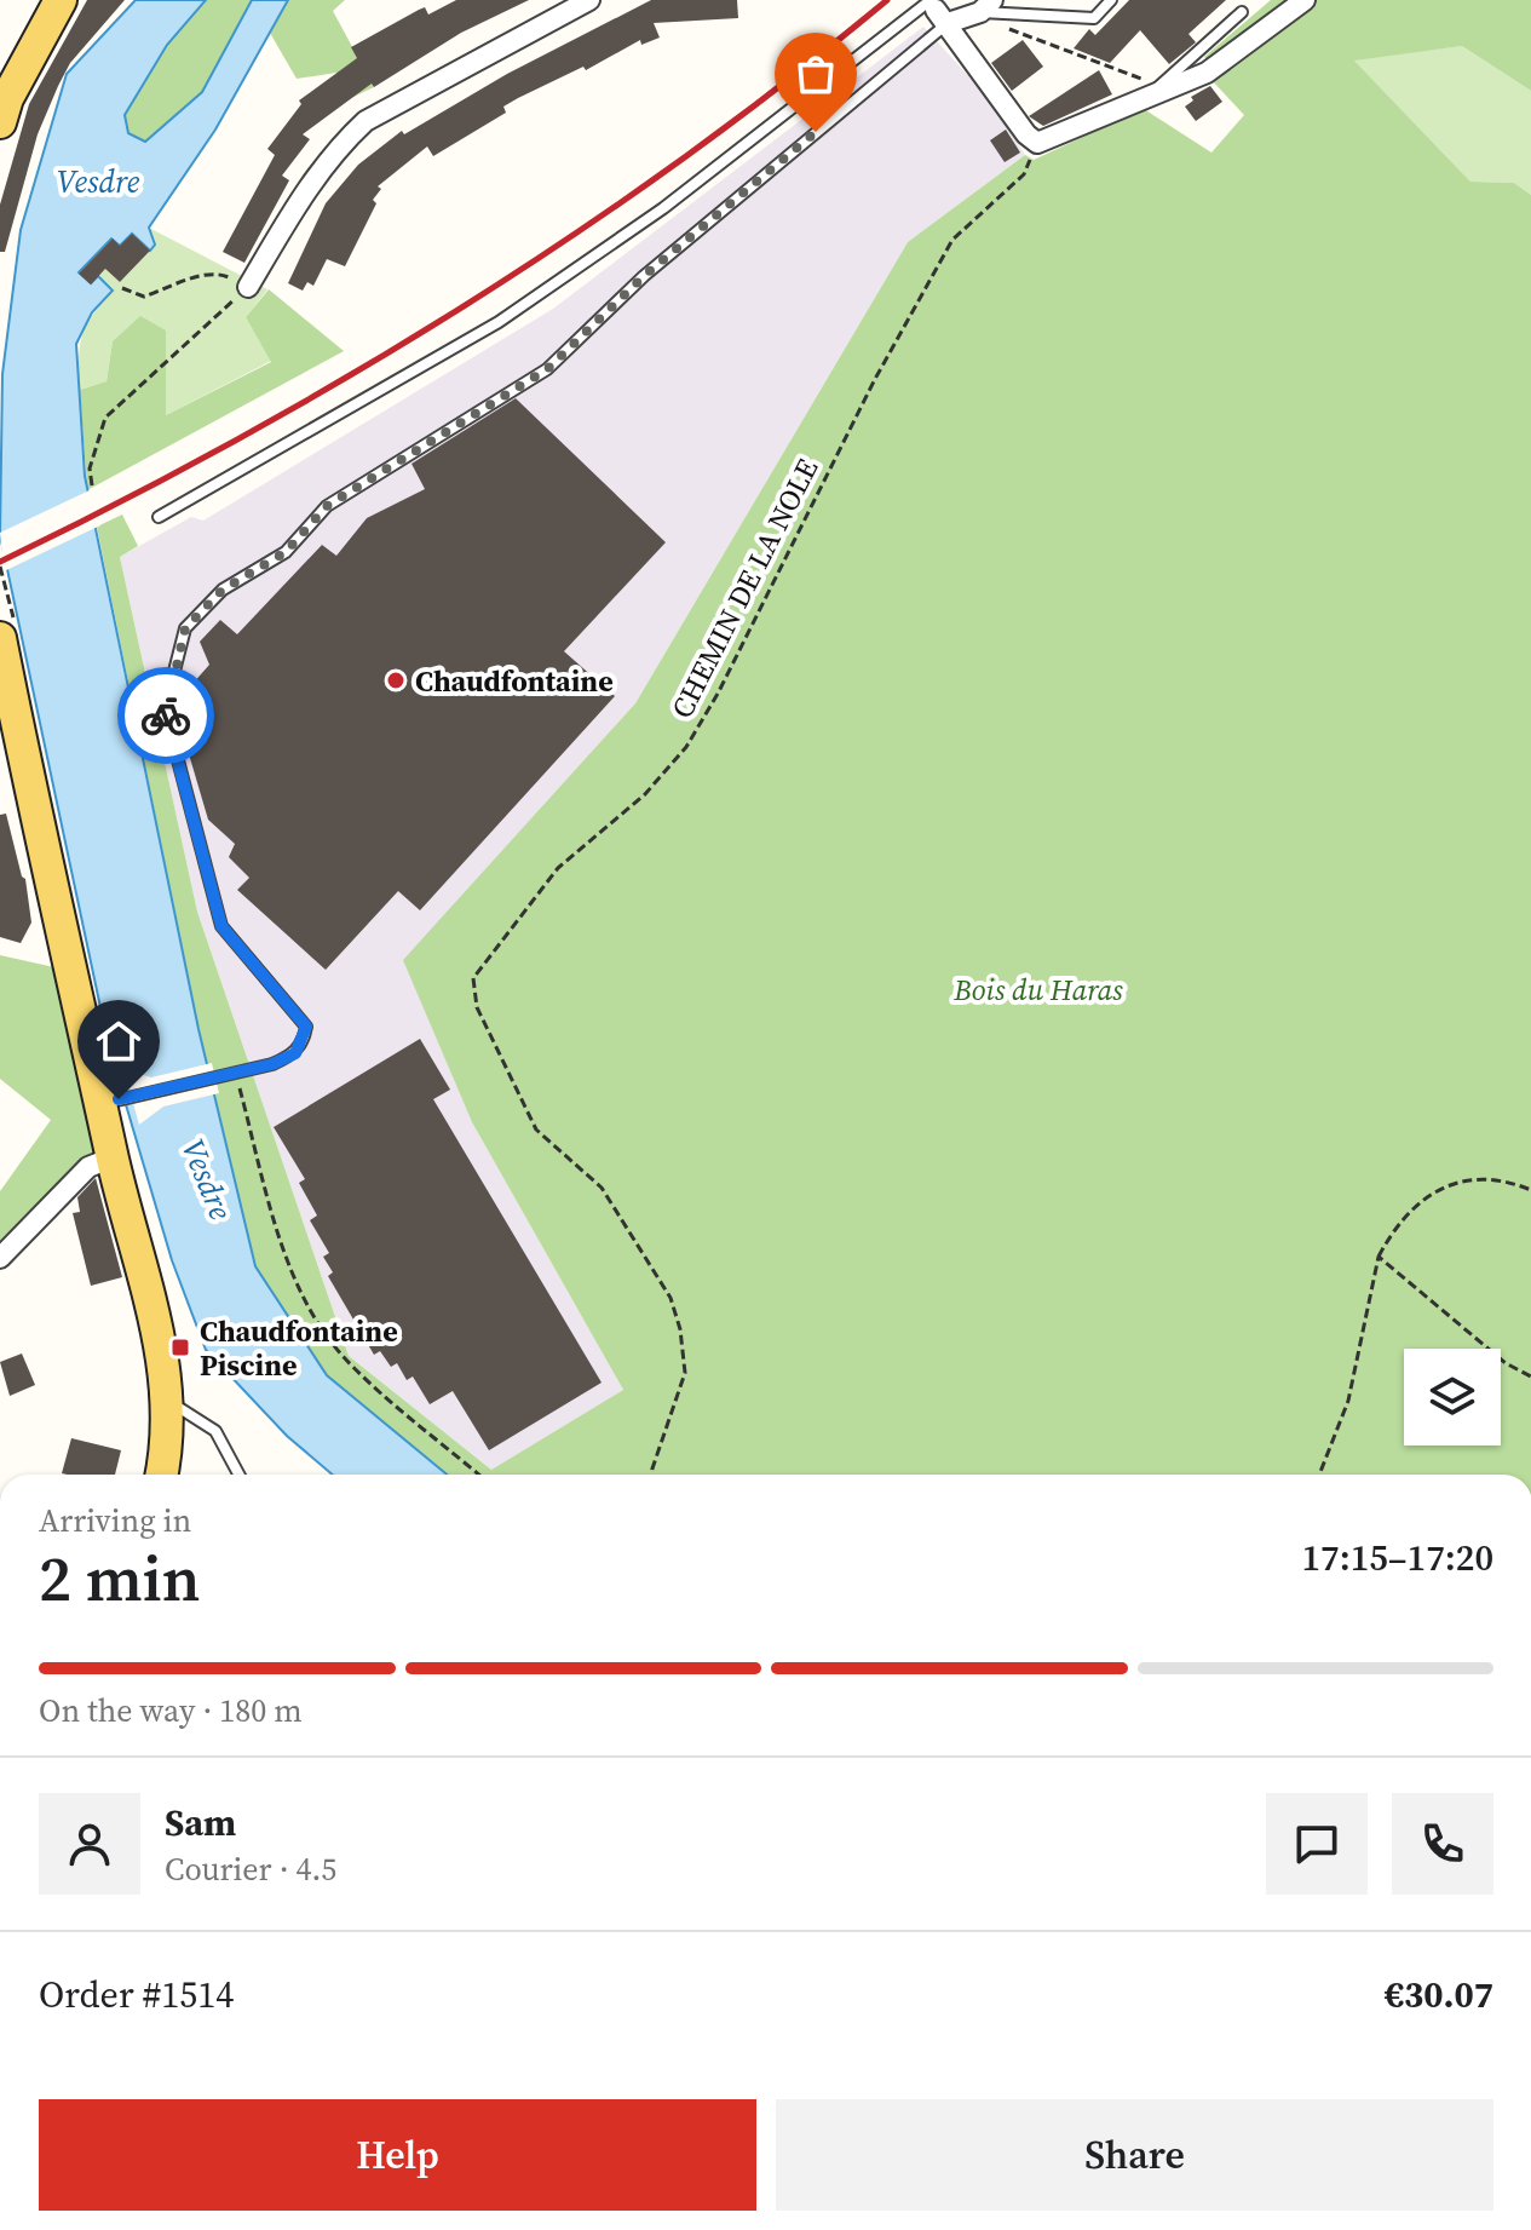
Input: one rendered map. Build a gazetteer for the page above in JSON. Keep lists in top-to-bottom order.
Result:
{
  "streets": {
    "path": ["CHEMIN DE LA NOLE"]
  },
  "water": ["Vesdre"],
  "parks": ["Bois du Haras"],
  "places": {
    "other": ["Chaudfontaine"],
    "transit": ["Chaudfontaine Piscine"]
  },
  "page": {
    "heading": ["2 min", "Arriving in", "17:15–17:20"],
    "panel": [
      "Sam",
      "Courier · 4.5",
      "Order #1514",
      "€30.07"
    ],
    "bar": "On the way · 180 m",
    "buttons": ["Help", "Share"]
  }
}
